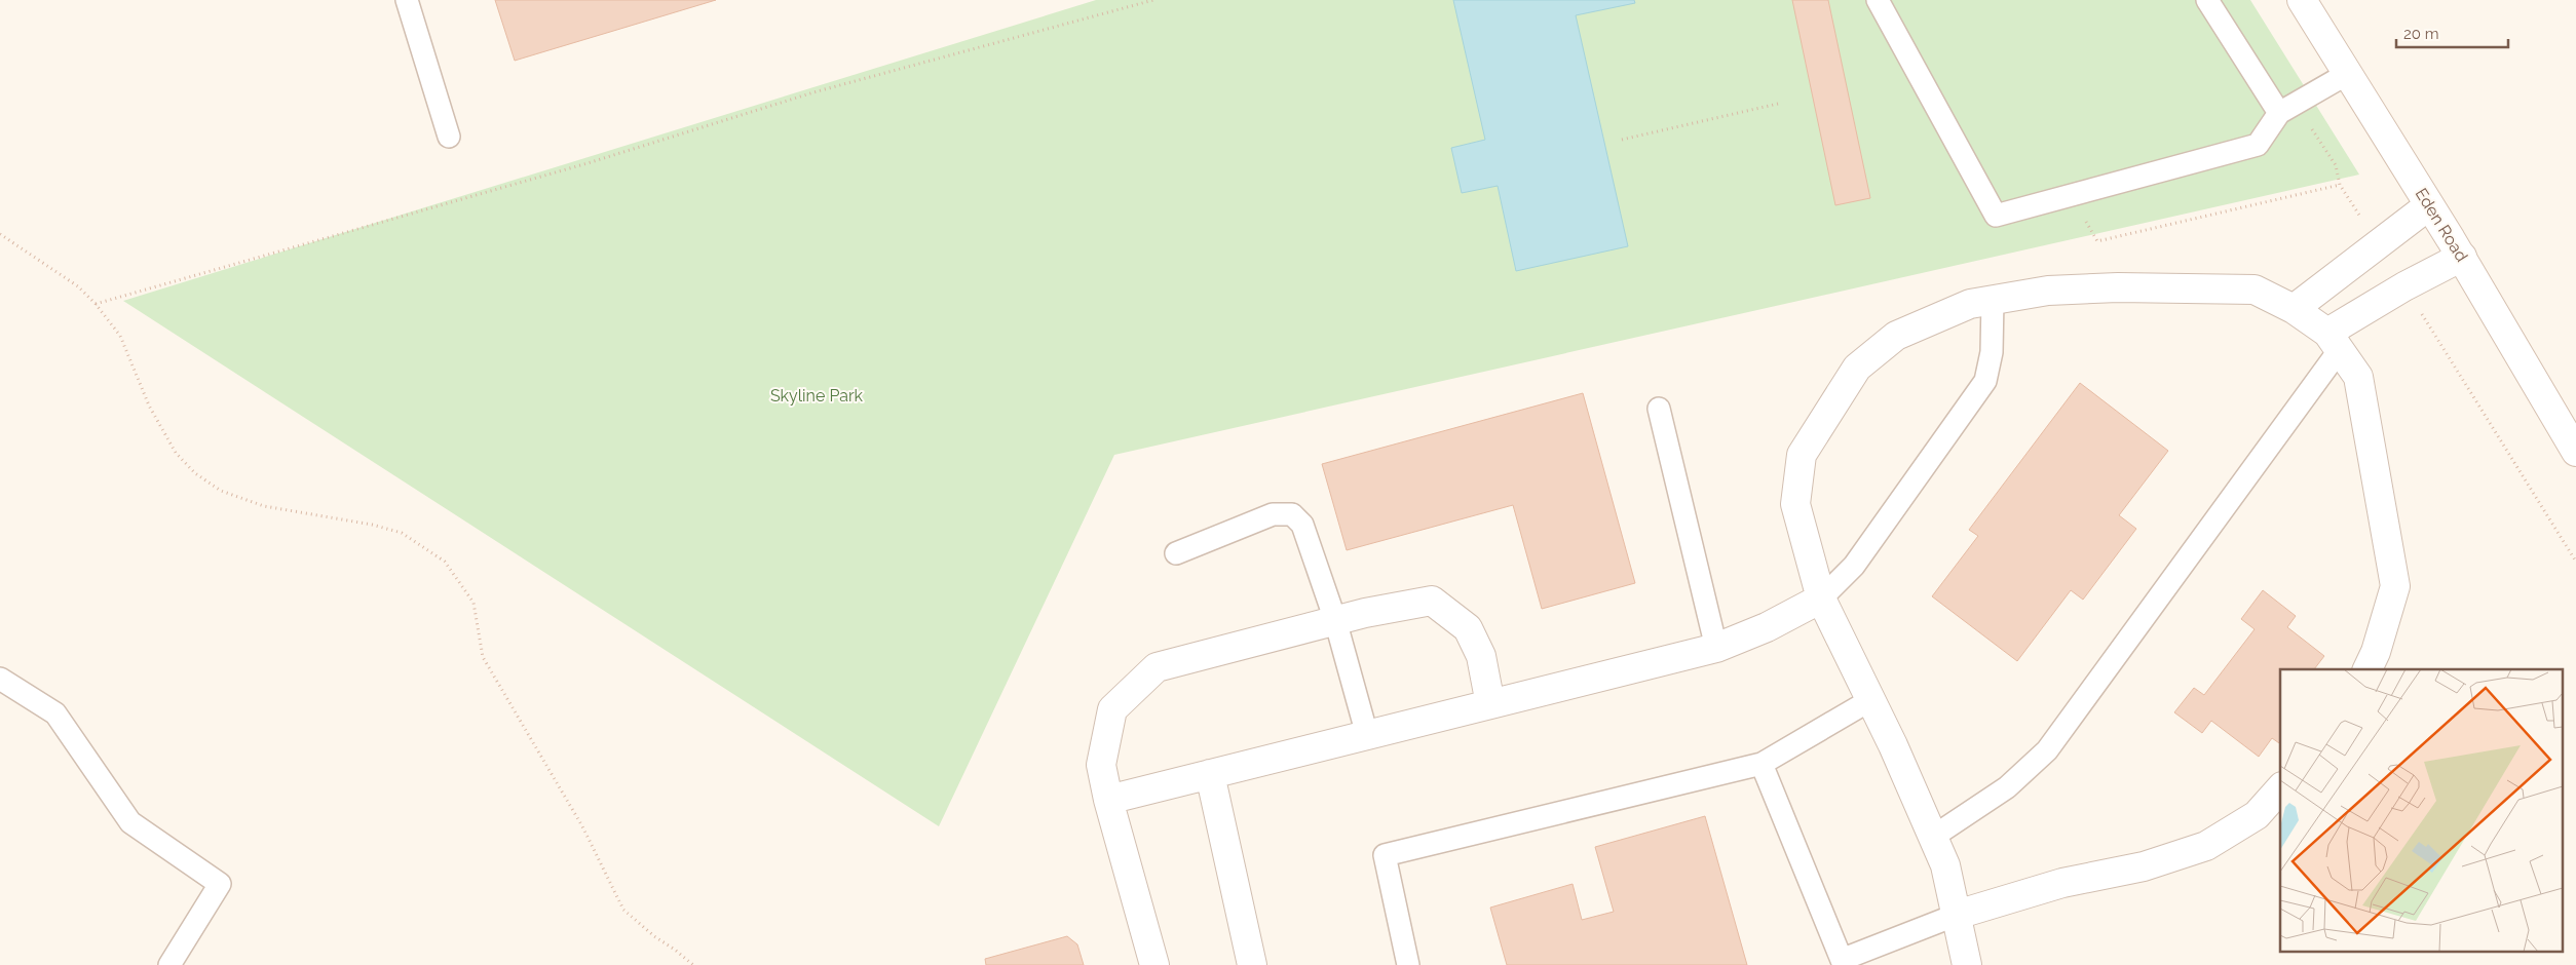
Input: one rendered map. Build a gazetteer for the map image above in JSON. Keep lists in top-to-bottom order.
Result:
{
  "streets": {
    "street": ["Eden Road"]
  },
  "parks": ["Skyline Park"],
  "scale_bar": "20 m"
}
